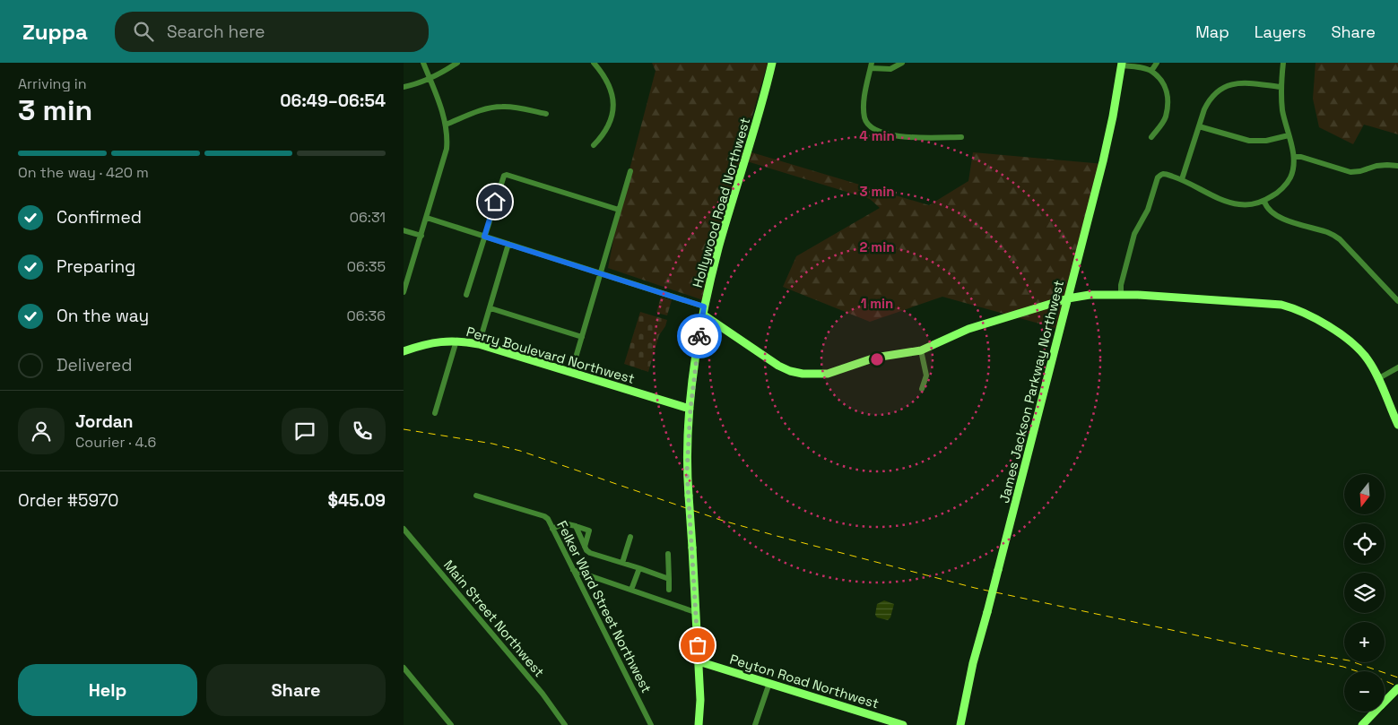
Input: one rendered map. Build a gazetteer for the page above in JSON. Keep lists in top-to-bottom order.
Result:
{
  "streets": {
    "street": [
      "Hollywood Road Northwest",
      "Perry Boulevard Northwest",
      "James Jackson Parkway Northwest",
      "Felker Ward Street Northwest",
      "Main Street Northwest",
      "Peyton Road Northwest"
    ]
  },
  "crossings": [
    ["Hollywood Road Northwest", "Perry Boulevard Northwest"],
    ["Hollywood Road Northwest", "Peyton Road Northwest"]
  ],
  "north": "bottom",
  "page": {
    "header": "Zuppa",
    "search": "Search here",
    "nav": ["Map", "Layers", "Share"],
    "heading": ["3 min", "Arriving in", "06:49–06:54"],
    "panel": [
      "Jordan",
      "Courier · 4.6",
      "Order #5970",
      "$45.09"
    ],
    "bar": "On the way · 420 m",
    "list": [
      ["Confirmed", "06:31"],
      ["Preparing", "06:35"],
      ["On the way", "06:36"],
      "Delivered"
    ],
    "map_buttons": ["+", "−"],
    "buttons": ["Help", "Share"]
  },
  "rings": [
    "4 min",
    "3 min",
    "2 min",
    "1 min"
  ]
}
